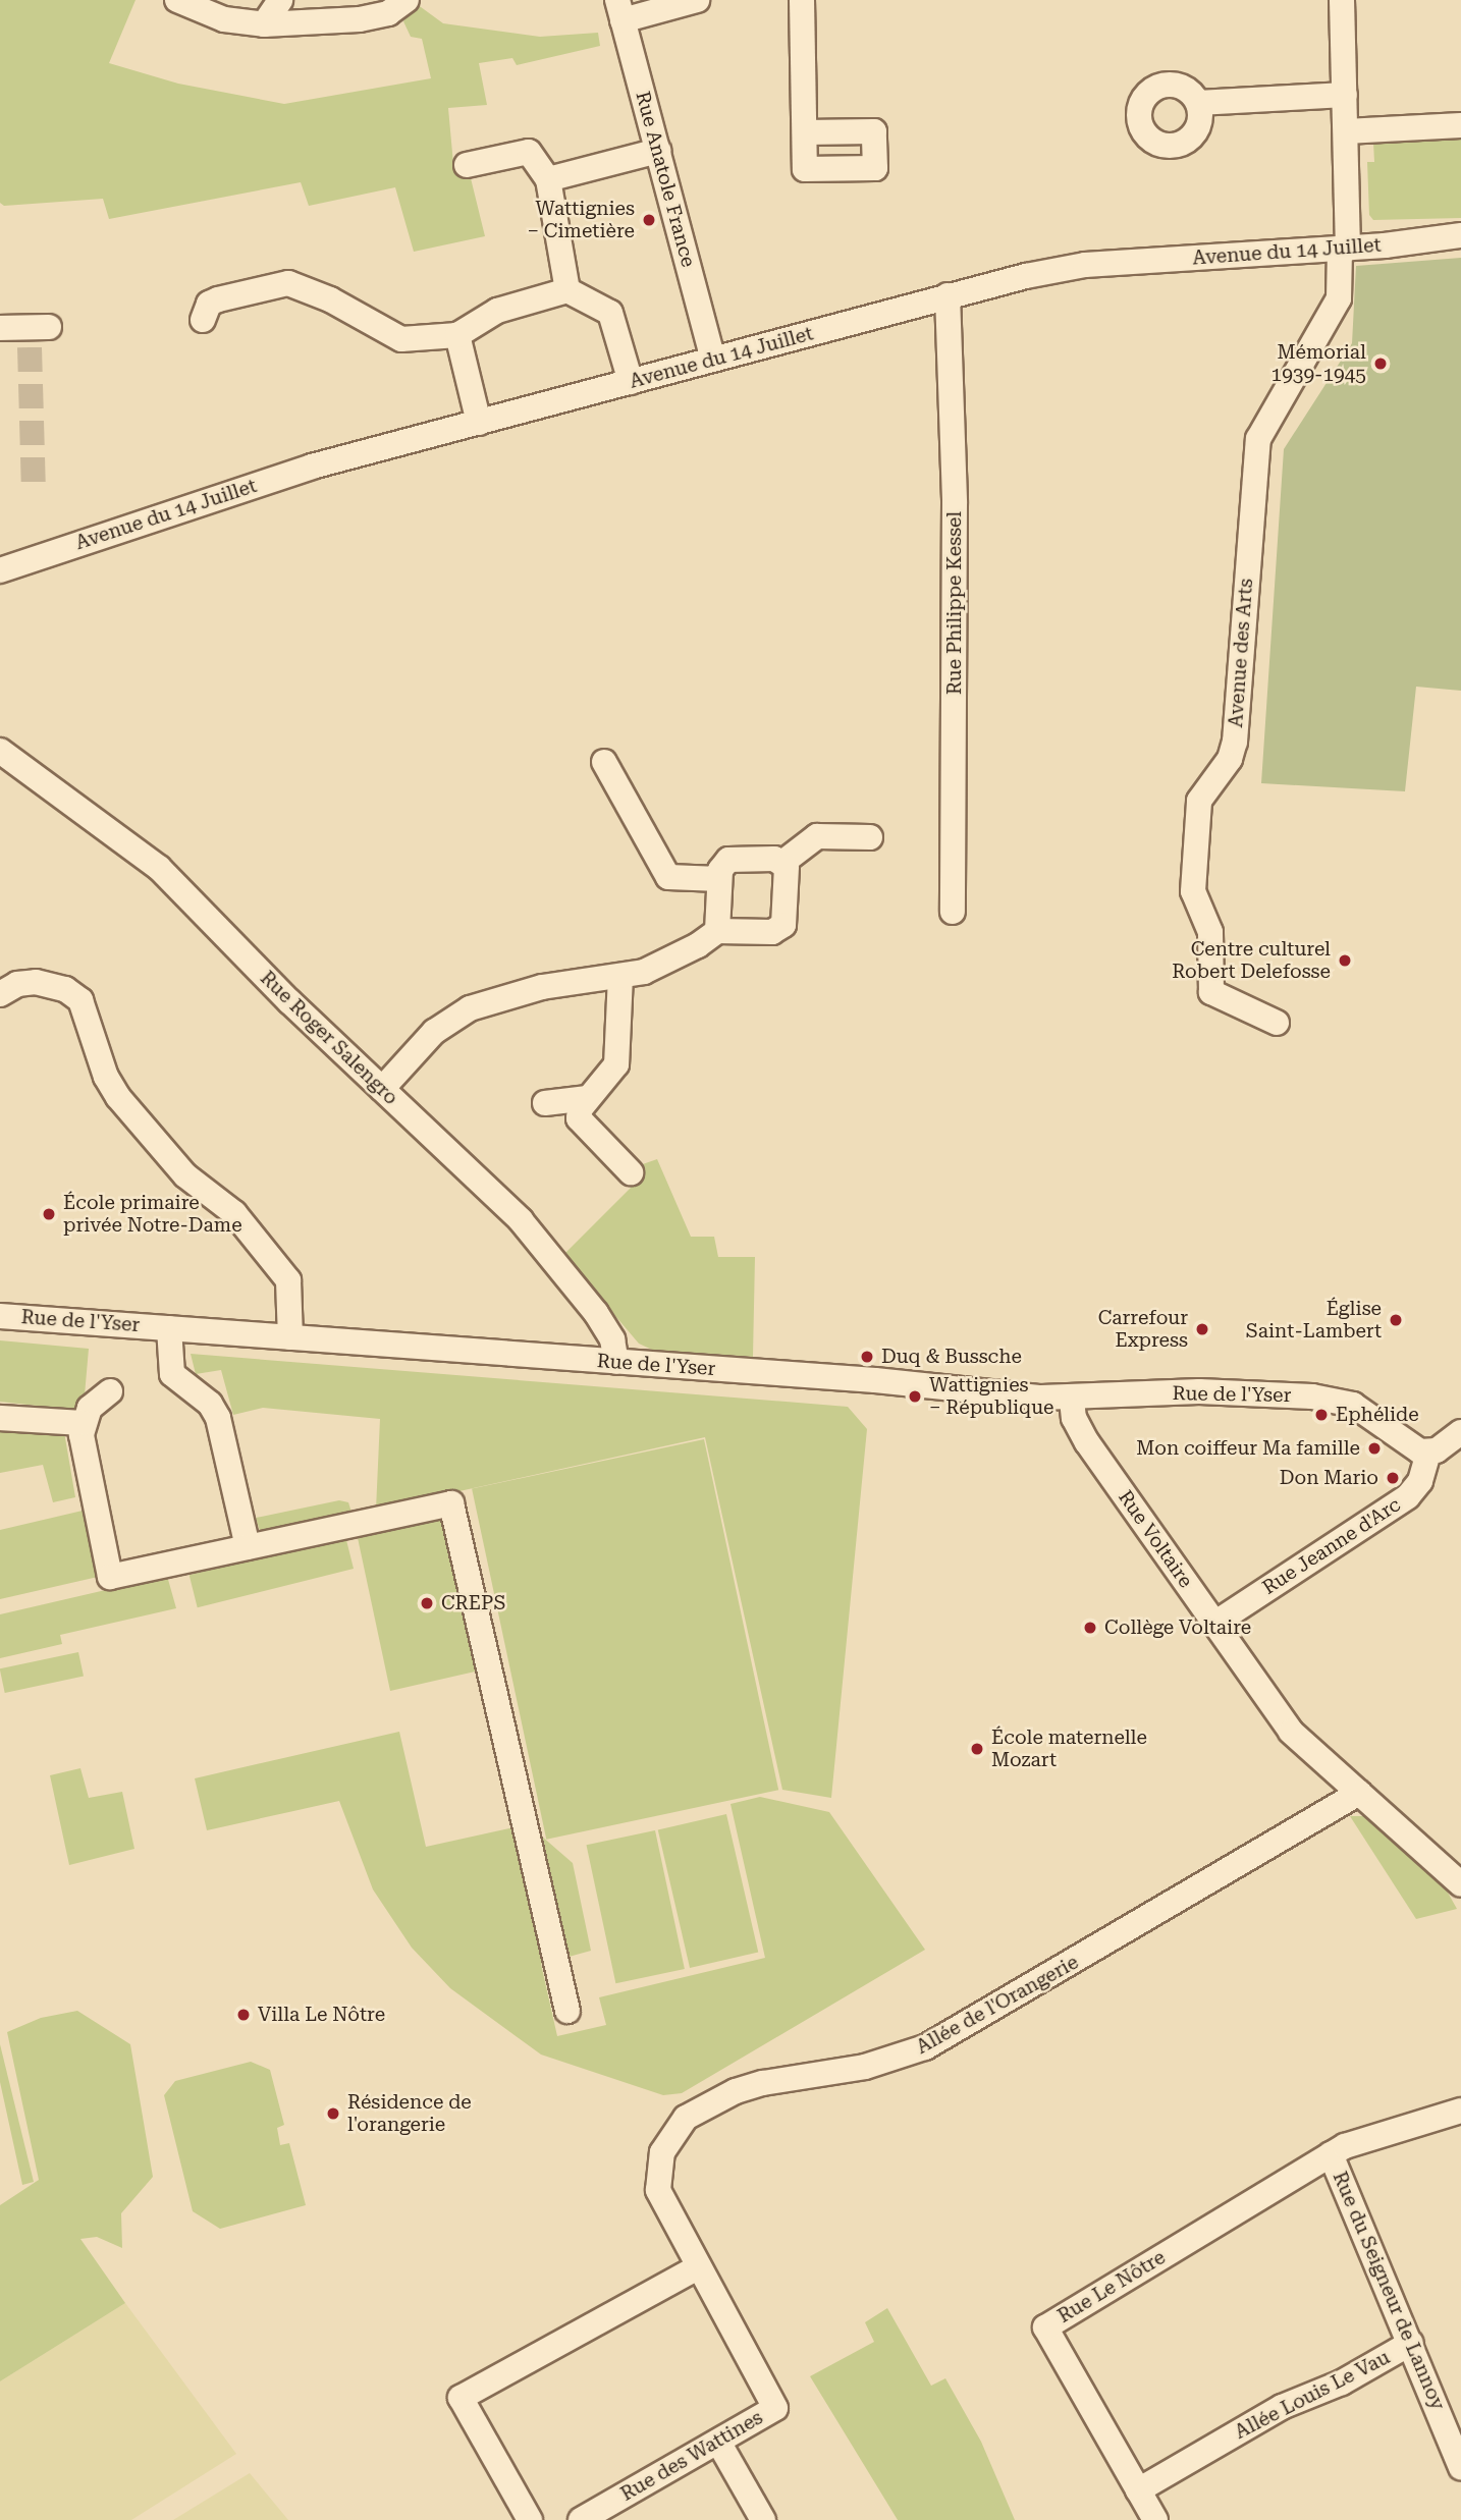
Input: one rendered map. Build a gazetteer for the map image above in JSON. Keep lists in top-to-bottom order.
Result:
{
  "streets": {
    "street": [
      "Rue Anatole France",
      "Avenue du 14 Juillet",
      "Rue Philippe Kessel",
      "Avenue des Arts",
      "Rue Roger Salengro",
      "Rue de l'Yser",
      "Rue Voltaire",
      "Rue Jeanne d'Arc",
      "Allée de l'Orangerie",
      "Rue Le Nôtre",
      "Rue du Seigneur de Lannoy",
      "Allée Louis Le Vau",
      "Rue des Wattines"
    ]
  },
  "crossings": [
    ["Rue Anatole France", "Avenue du 14 Juillet"],
    ["Avenue du 14 Juillet", "Rue Philippe Kessel"],
    ["Avenue du 14 Juillet", "Avenue des Arts"],
    ["Rue Roger Salengro", "Rue de l'Yser"],
    ["Rue de l'Yser", "Rue Voltaire"],
    ["Rue de l'Yser", "Rue Jeanne d'Arc"],
    ["Rue Voltaire", "Rue Jeanne d'Arc"],
    ["Rue Voltaire", "Allée de l'Orangerie"],
    ["Allée de l'Orangerie", "Rue des Wattines"],
    ["Rue Le Nôtre", "Rue du Seigneur de Lannoy"],
    ["Rue Le Nôtre", "Allée Louis Le Vau"],
    ["Rue du Seigneur de Lannoy", "Allée Louis Le Vau"]
  ],
  "places": [
    "Wattignies – Cimetière",
    "Mémorial 1939-1945",
    "Centre culturel Robert Delefosse",
    "École primaire privée Notre-Dame",
    "Église Saint-Lambert",
    "Carrefour Express",
    "Duq & Bussche",
    "Wattignies – République",
    "Ephélide",
    "Mon coiffeur Ma famille",
    "Don Mario",
    "CREPS",
    "Collège Voltaire",
    "École maternelle Mozart",
    "Villa Le Nôtre",
    "Résidence de l'orangerie"
  ]
}
